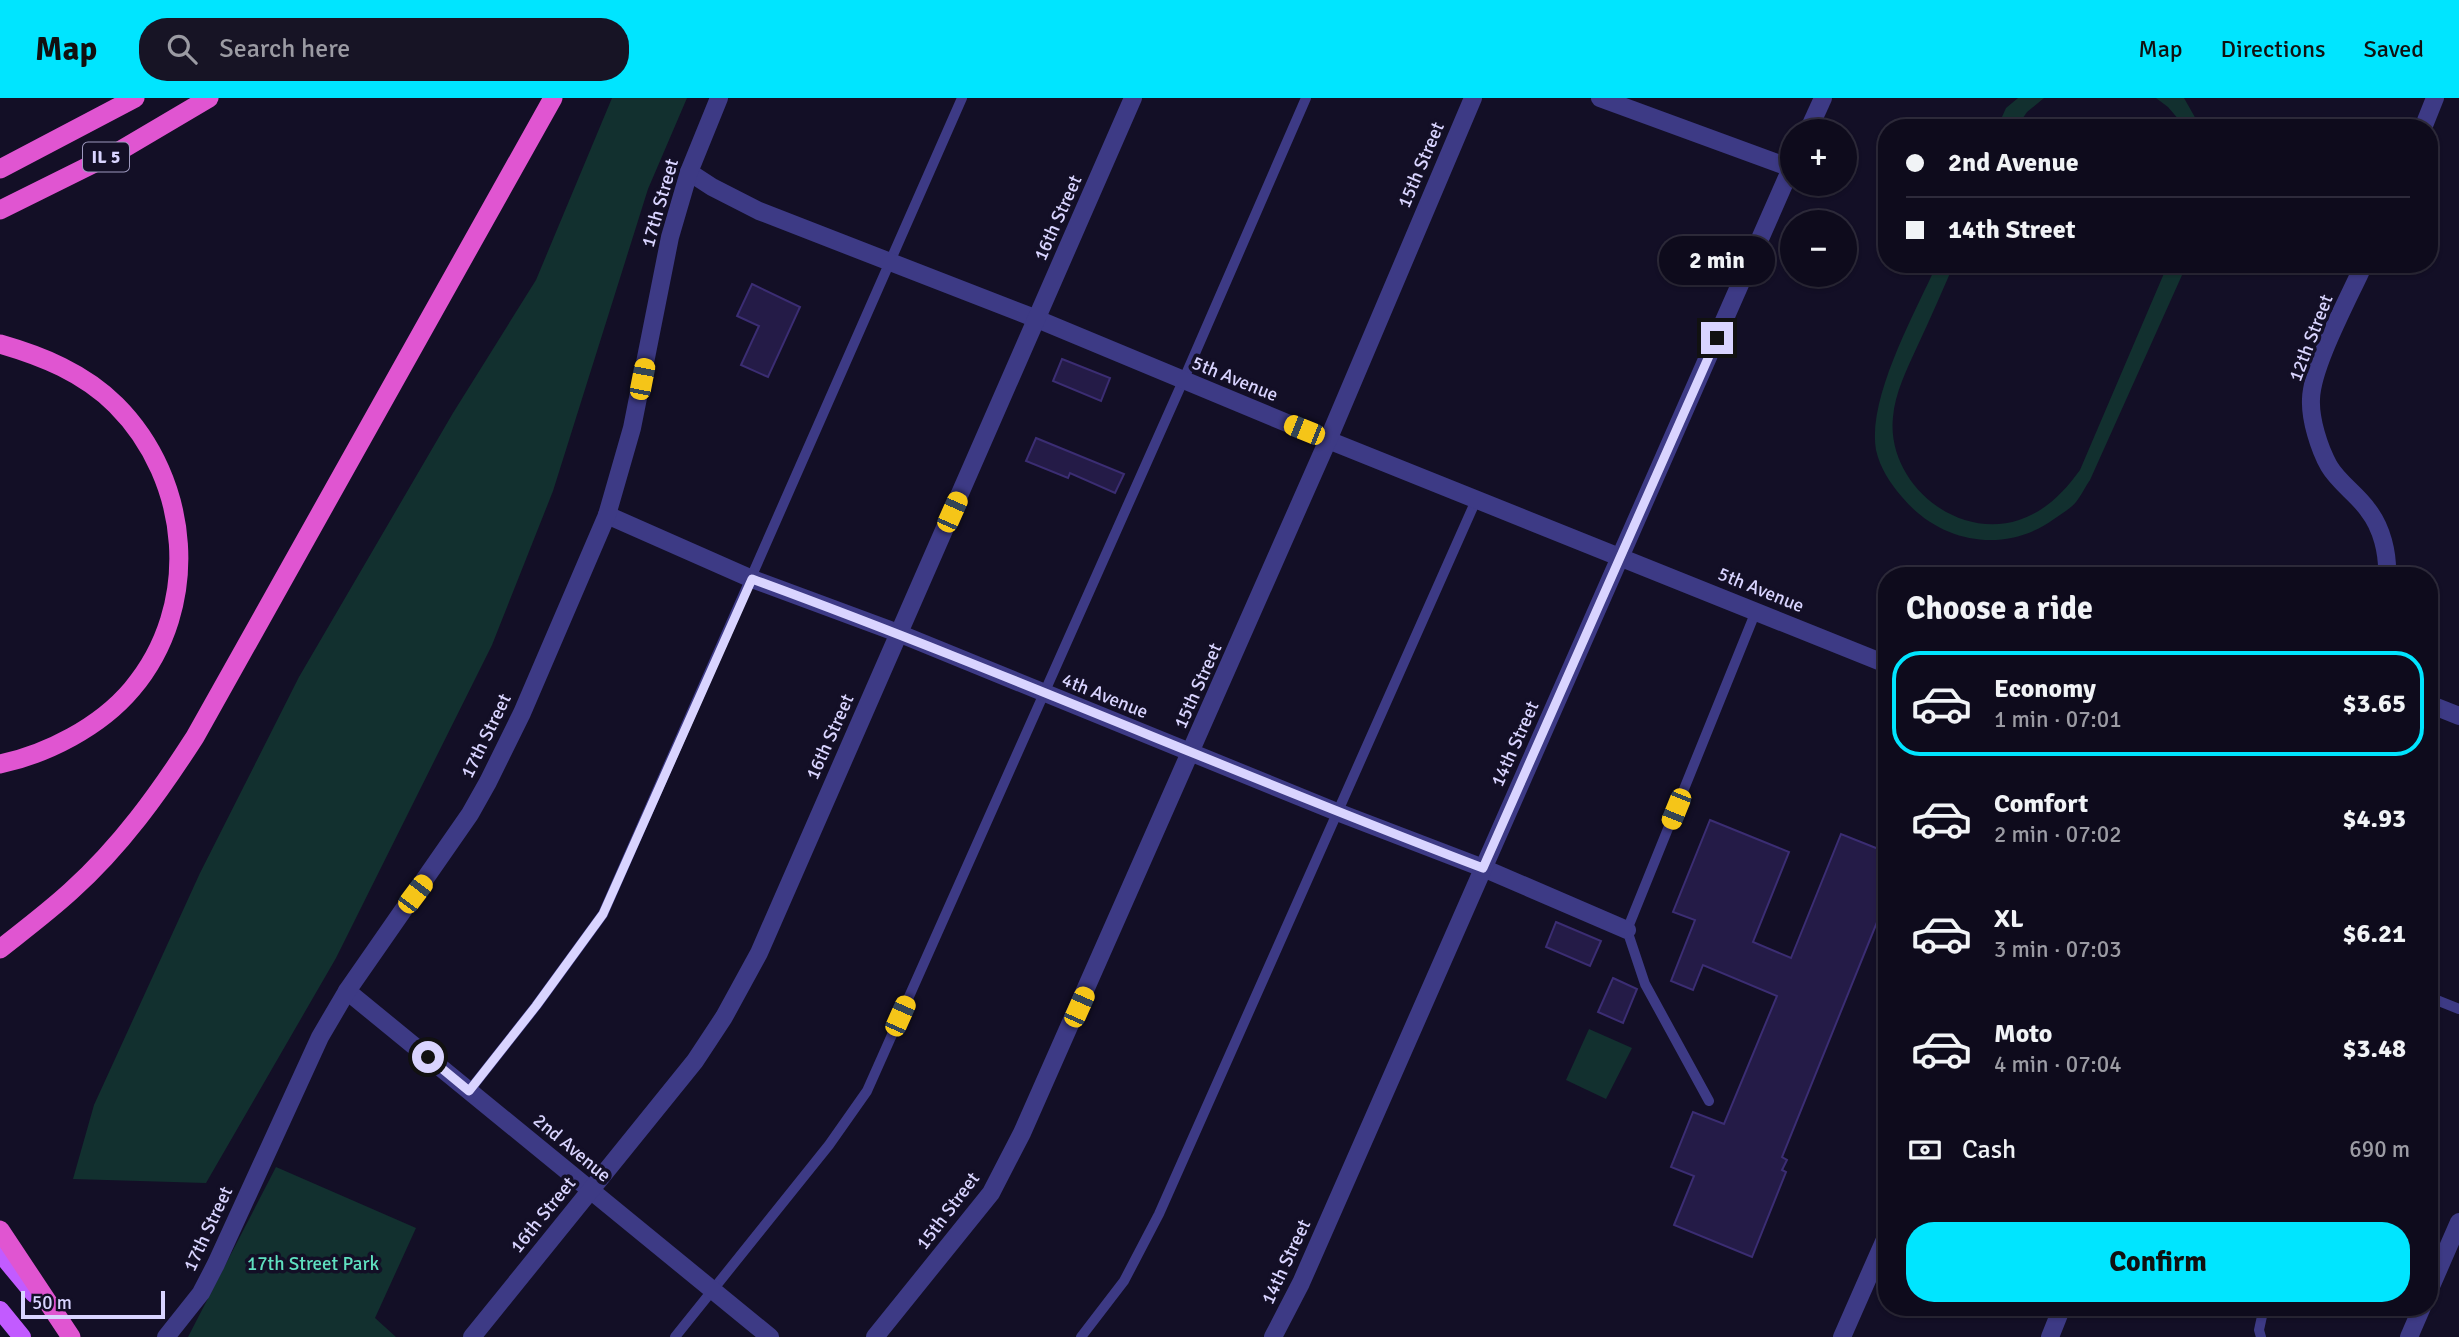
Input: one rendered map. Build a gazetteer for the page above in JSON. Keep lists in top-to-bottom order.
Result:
{
  "streets": {
    "highway": ["IL 5"],
    "street": [
      "15th Street",
      "17th Street",
      "16th Street",
      "12th Street",
      "5th Avenue",
      "4th Avenue",
      "14th Street",
      "2nd Avenue"
    ]
  },
  "crossings": [
    ["15th Street", "5th Avenue"],
    ["15th Street", "4th Avenue"],
    ["17th Street", "5th Avenue"],
    ["17th Street", "4th Avenue"],
    ["17th Street", "2nd Avenue"],
    ["16th Street", "5th Avenue"],
    ["16th Street", "4th Avenue"],
    ["16th Street", "2nd Avenue"],
    ["5th Avenue", "14th Street"],
    ["4th Avenue", "14th Street"]
  ],
  "parks": ["17th Street Park"],
  "scale_bar": "50 m",
  "page": {
    "header": "Map",
    "search": "Search here",
    "nav": ["Map", "Directions", "Saved"],
    "map_buttons": ["+", "−"],
    "banner": ["2nd Avenue", "14th Street"],
    "bubble": "2 min",
    "heading": "Choose a ride",
    "list": [
      {
        "name": "Economy",
        "note": "1 min · 07:01",
        "value": "$3.65"
      },
      {
        "name": "Comfort",
        "note": "2 min · 07:02",
        "value": "$4.93"
      },
      {
        "name": "XL",
        "note": "3 min · 07:03",
        "value": "$6.21"
      },
      {
        "name": "Moto",
        "note": "4 min · 07:04",
        "value": "$3.48"
      }
    ],
    "pay": ["Cash", "690 m"],
    "buttons": "Confirm",
    "scale": "50 m"
  }
}
